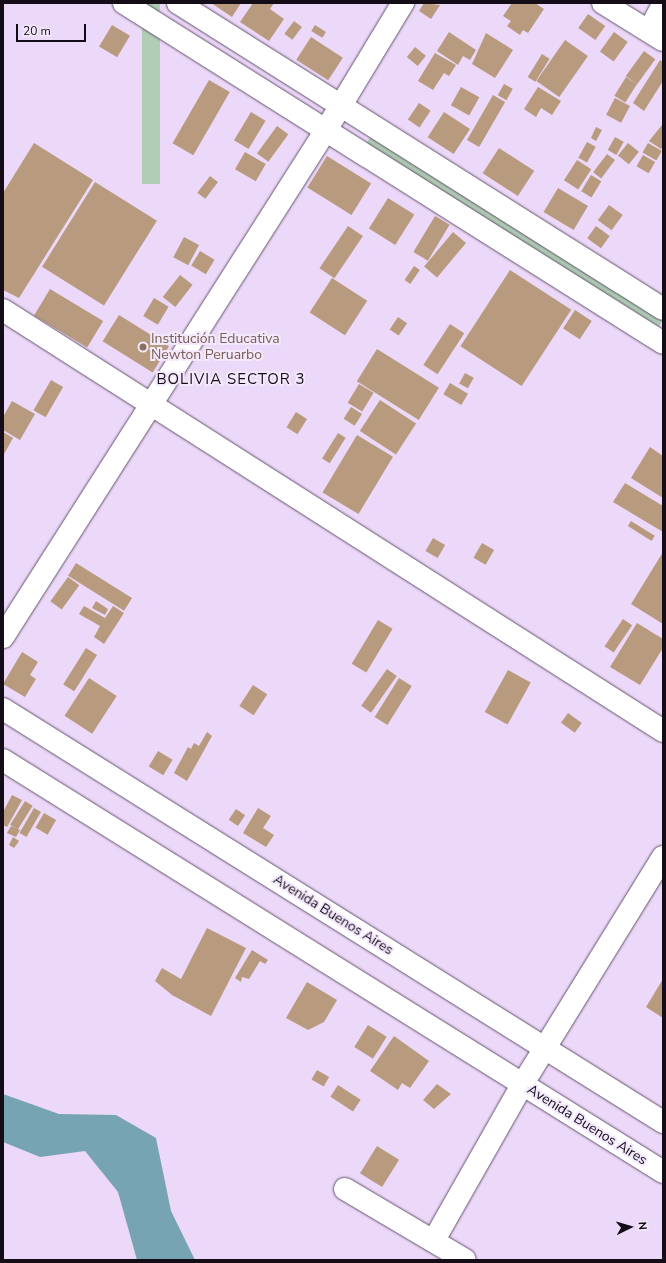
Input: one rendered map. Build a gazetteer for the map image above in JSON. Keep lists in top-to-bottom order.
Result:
{
  "streets": {
    "street": ["Avenida Buenos Aires"]
  },
  "districts": ["BOLIVIA SECTOR 3"],
  "places": ["Institución Educativa Newton Peruarbo"],
  "scale_bar": "20 m",
  "north": "right"
}
